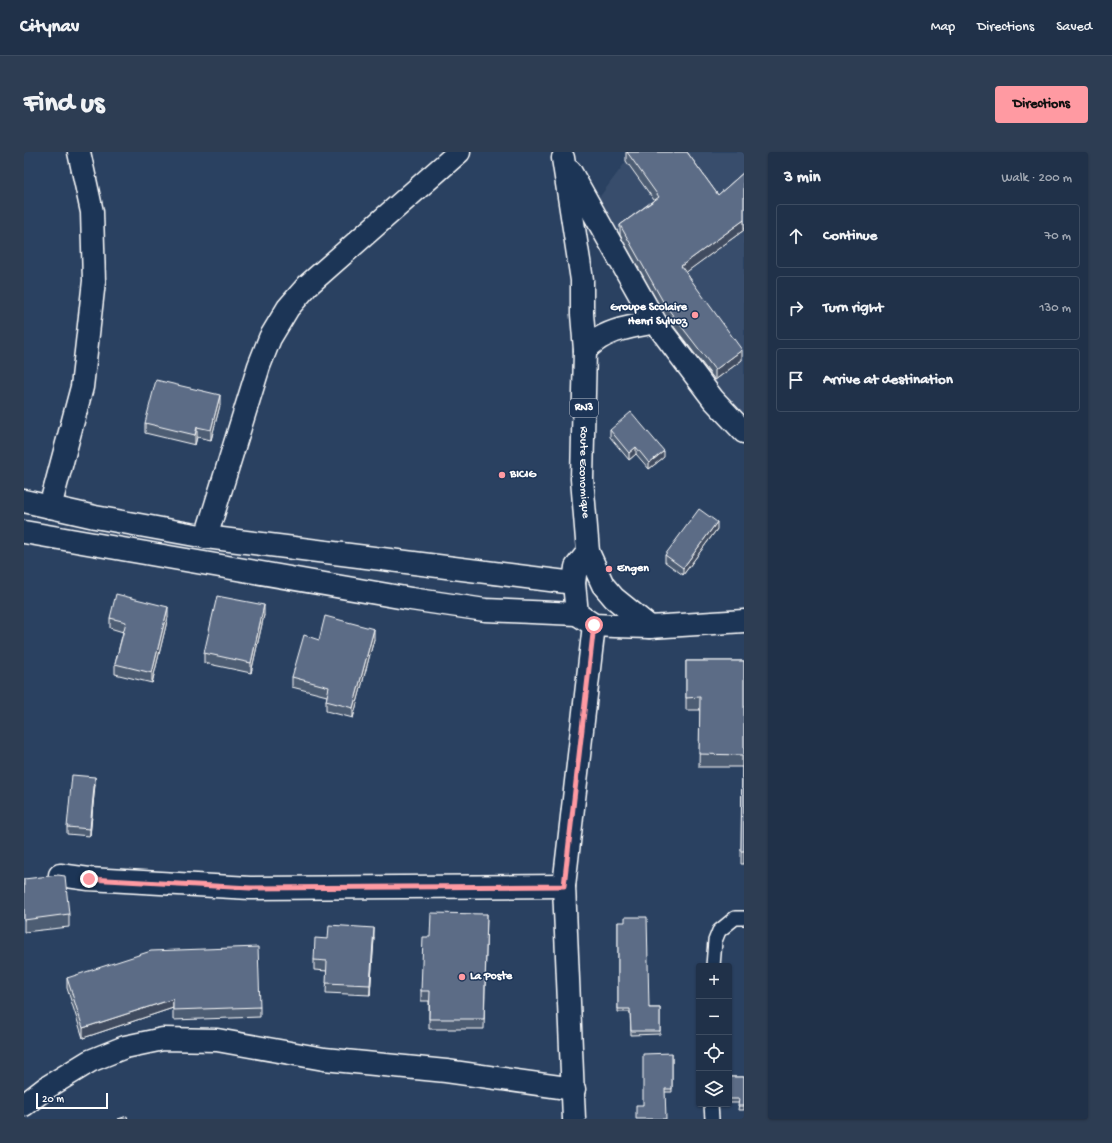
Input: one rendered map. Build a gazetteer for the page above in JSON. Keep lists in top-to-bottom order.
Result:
{
  "streets": {
    "main road": ["RN3", "Route Economique"]
  },
  "places": [
    "Groupe Scolaire Henri Sylvoz",
    "BICIG",
    "Engen",
    "La Poste"
  ],
  "scale_bar": "20 m",
  "page": {
    "header": "Citynav",
    "nav": ["Map", "Directions", "Saved"],
    "buttons": "Directions",
    "title": "Find us",
    "heading": ["3 min", "Walk · 200 m"],
    "list": [
      ["Continue", "70 m"],
      ["Turn right", "130 m"],
      "Arrive at destination"
    ],
    "map_buttons": ["+", "−"],
    "scale": "20 m"
  }
}
